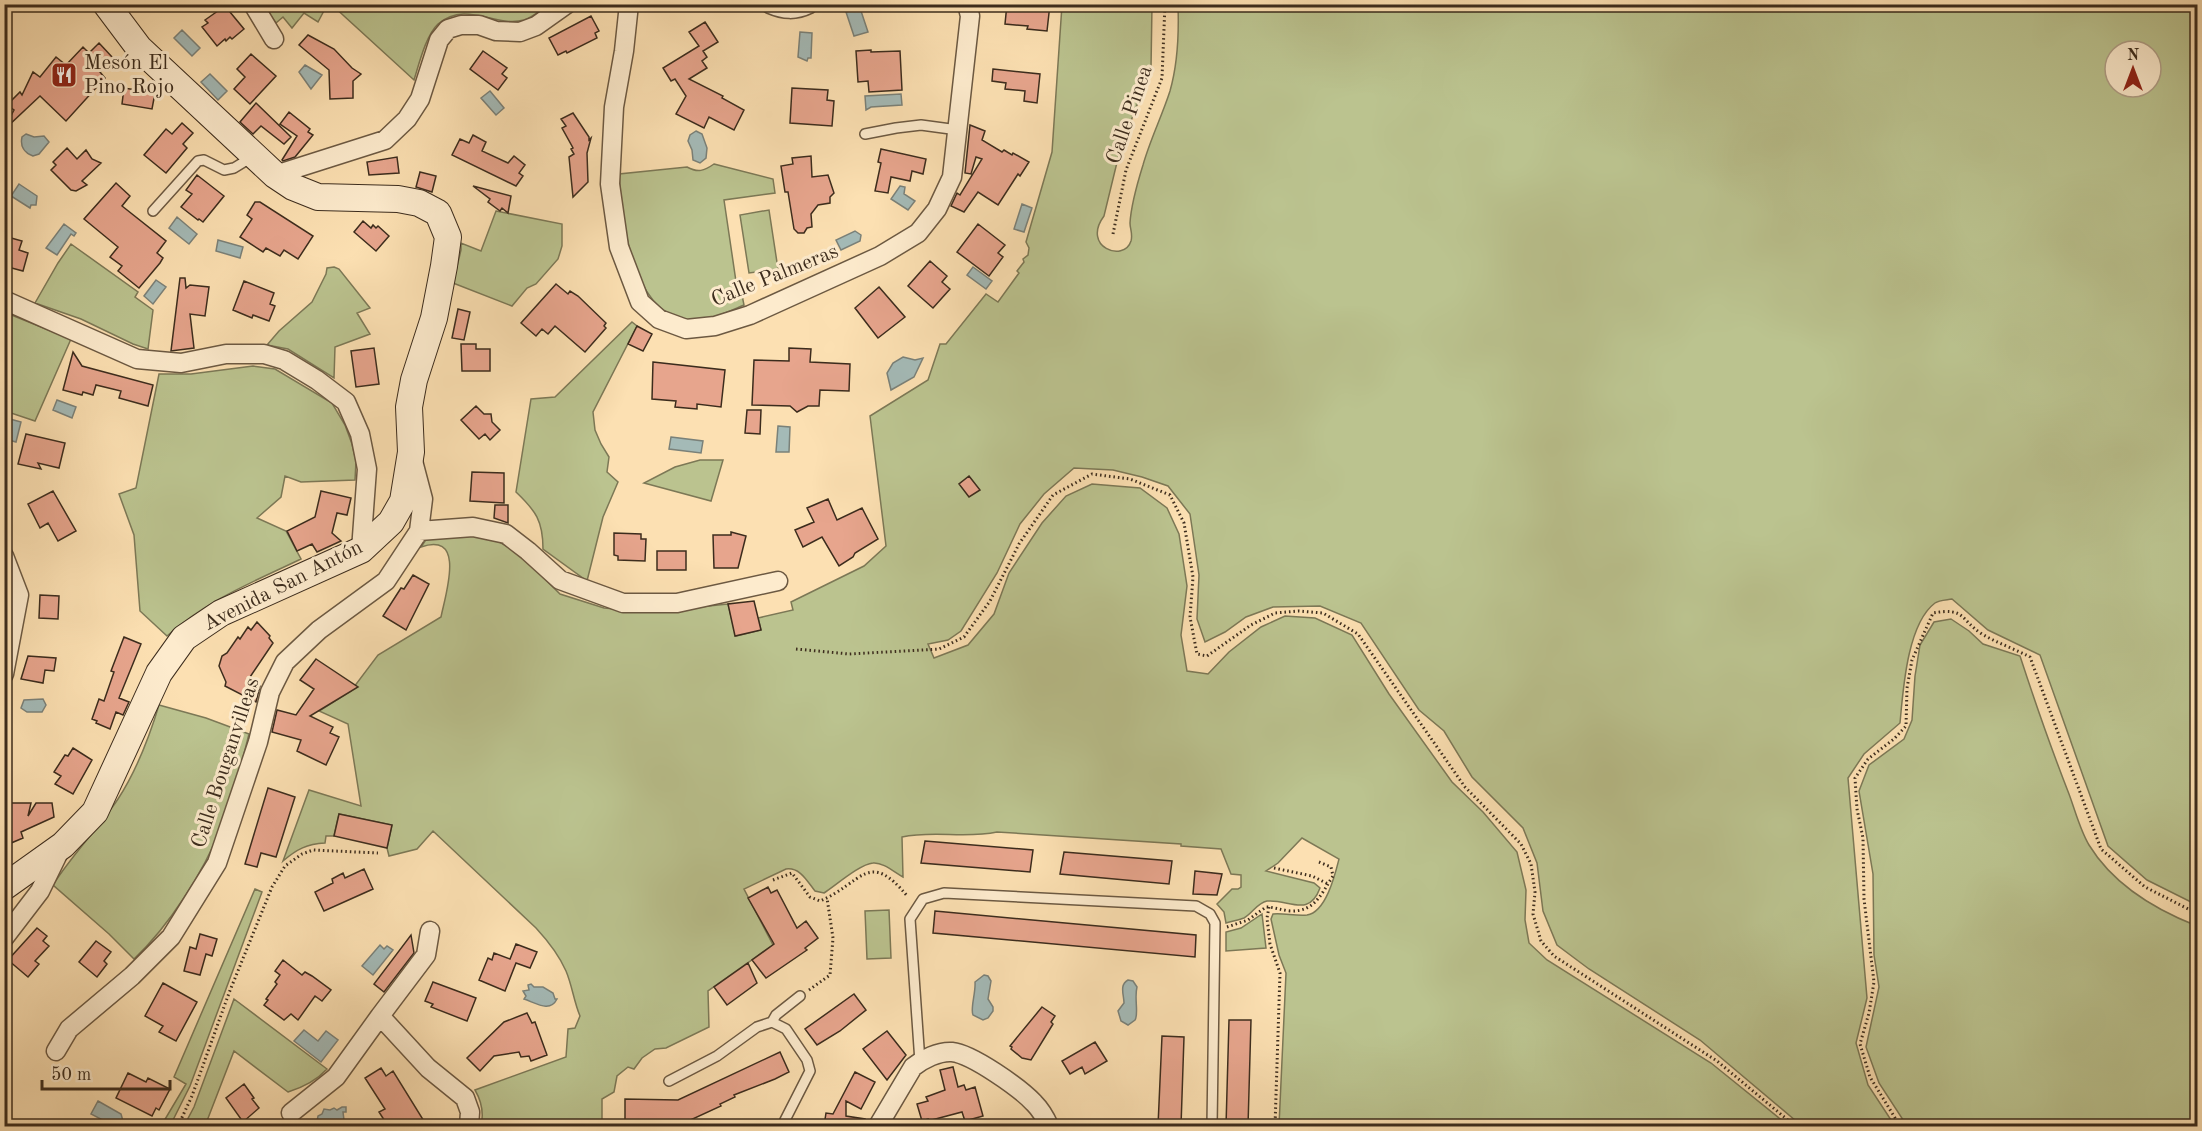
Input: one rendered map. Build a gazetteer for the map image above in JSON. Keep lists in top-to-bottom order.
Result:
{
  "streets": {
    "street": ["Calle Palmeras", "Avenida San Antón", "Calle Bouganvilleas"],
    "path": ["Calle Pinea"]
  },
  "crossings": [
    ["Avenida San Antón", "Calle Bouganvilleas"]
  ],
  "places": {
    "restaurant": ["Mesón El Pino Rojo"]
  },
  "scale_bar": "50 m",
  "north": "top"
}
